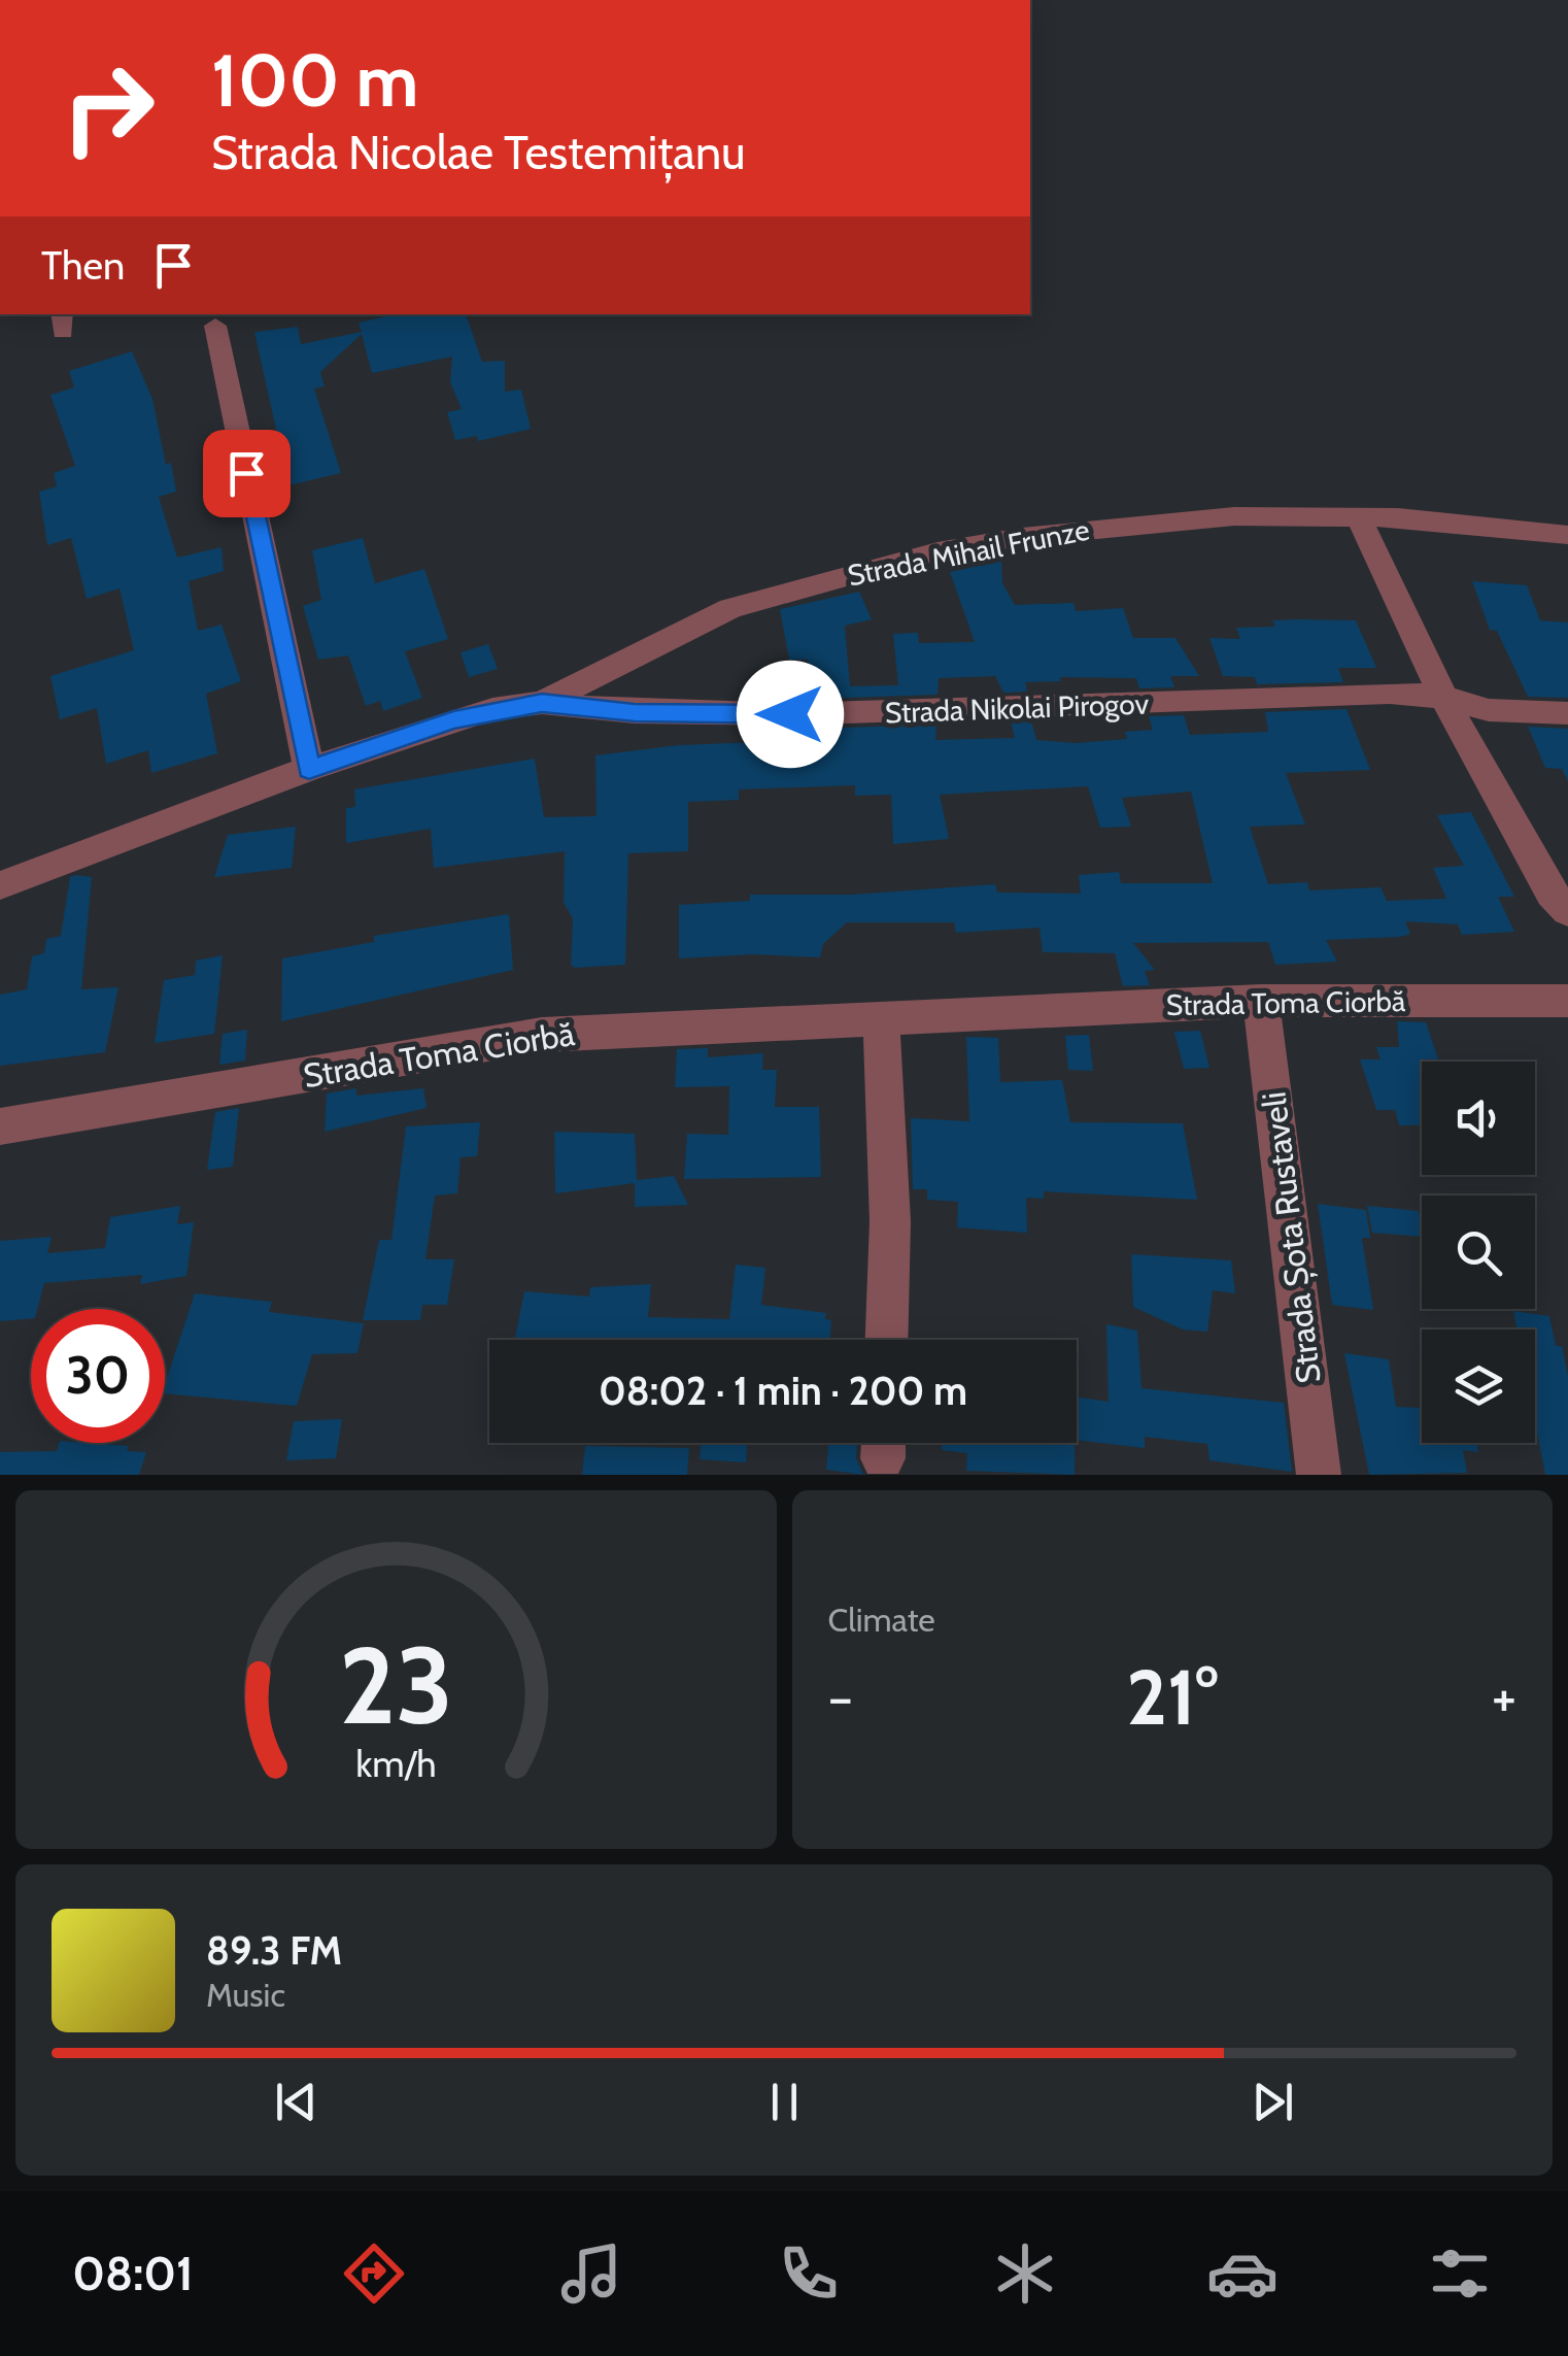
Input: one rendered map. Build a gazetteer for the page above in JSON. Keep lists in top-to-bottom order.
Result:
{
  "streets": {
    "street": [
      "Strada Mihail Frunze",
      "Strada Nikolai Pirogov",
      "Strada Toma Ciorbă",
      "Strada Șota Rustaveli"
    ]
  },
  "crossings": [
    ["Strada Mihail Frunze", "Strada Nikolai Pirogov"],
    ["Strada Toma Ciorbă", "Strada Șota Rustaveli"]
  ],
  "page": {
    "turn": ["100 m", "Strada Nicolae Testemițanu"],
    "then": "Then",
    "limit": "30",
    "trip": "08:02 · 1 min · 200 m",
    "tile": "Climate",
    "heat": ["−", "21°", "+"],
    "song": ["89.3 FM", "Music"],
    "tabs": "08:01",
    "gauge": ["23", "km/h"]
  }
}
